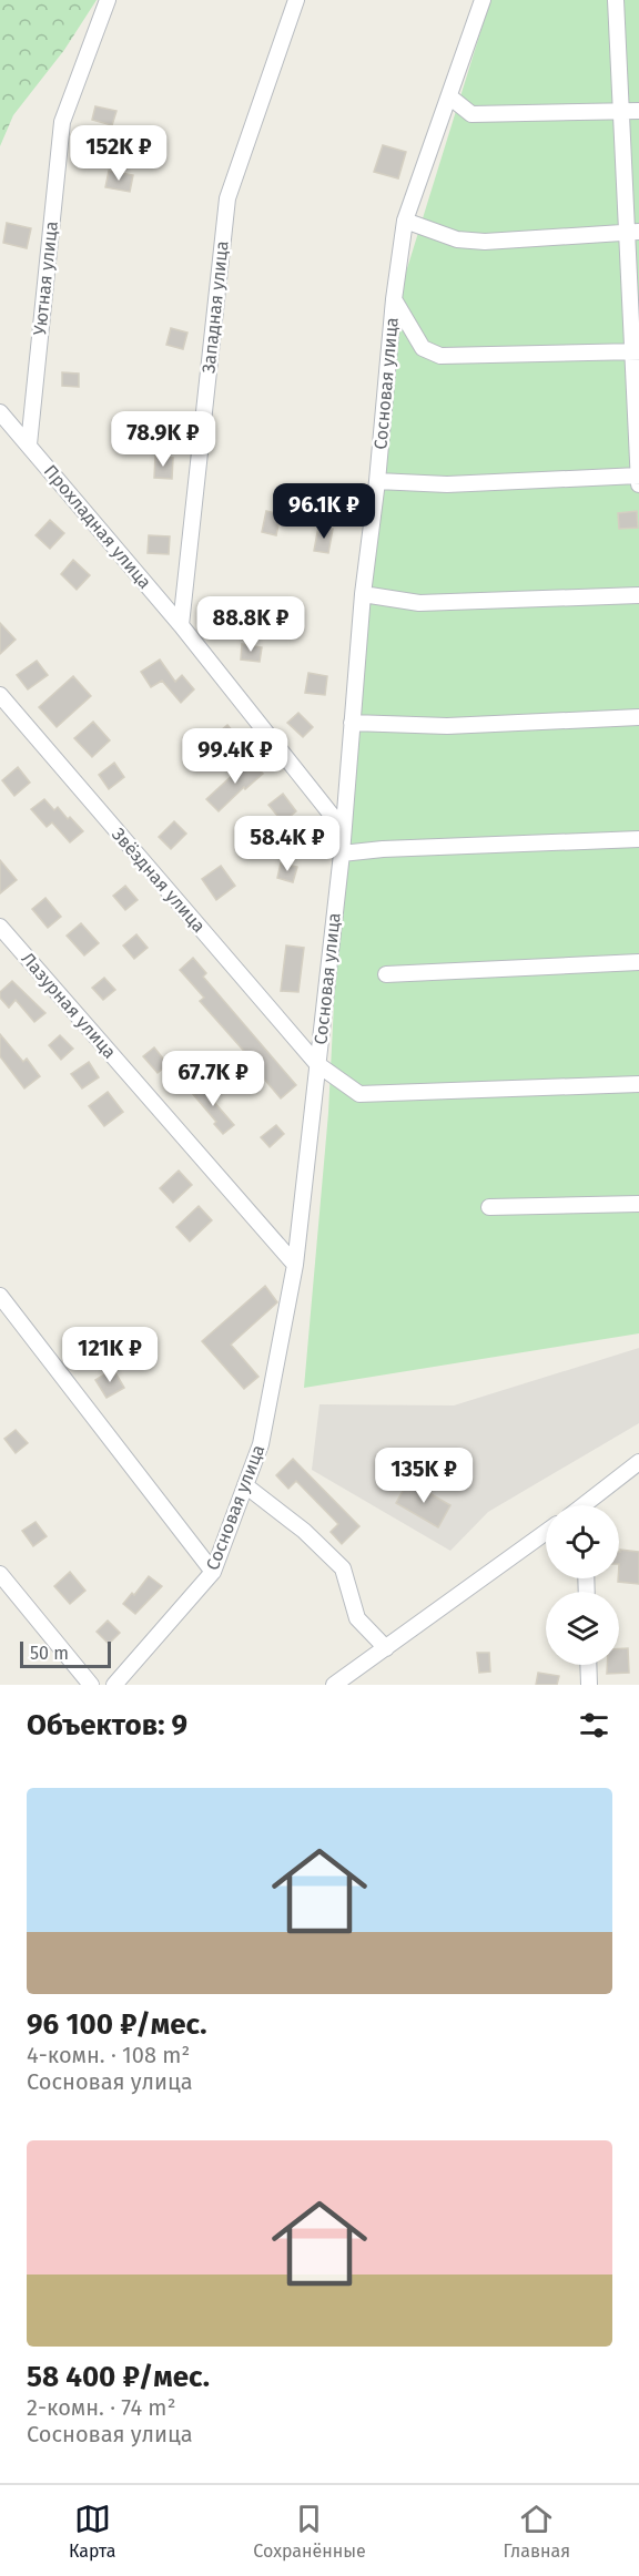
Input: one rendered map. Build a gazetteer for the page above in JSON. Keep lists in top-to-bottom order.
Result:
{
  "streets": {
    "street": [
      "Уютная улица",
      "Западная улица",
      "Сосновая улица",
      "Прохладная улица",
      "Звёздная улица",
      "Лазурная улица"
    ]
  },
  "crossings": [
    ["Уютная улица", "Прохладная улица"],
    ["Западная улица", "Прохладная улица"],
    ["Сосновая улица", "Прохладная улица"],
    ["Сосновая улица", "Звёздная улица"],
    ["Сосновая улица", "Лазурная улица"]
  ],
  "scale_bar": "50 m",
  "page": {
    "price": [
      "152K ₽",
      "78.9K ₽",
      "96.1K ₽",
      "88.8K ₽",
      "99.4K ₽",
      "58.4K ₽",
      "67.7K ₽",
      "121K ₽",
      "135K ₽"
    ],
    "scale": "50 m",
    "heading": "Объектов: 9",
    "list": [
      {
        "name": "96 100 ₽/мес.",
        "note": "4-комн. · 108 m² · Сосновая улица"
      },
      {
        "name": "58 400 ₽/мес.",
        "note": "2-комн. · 74 m² · Сосновая улица"
      }
    ],
    "tabs": ["Карта", "Сохранённые", "Главная"]
  }
}
